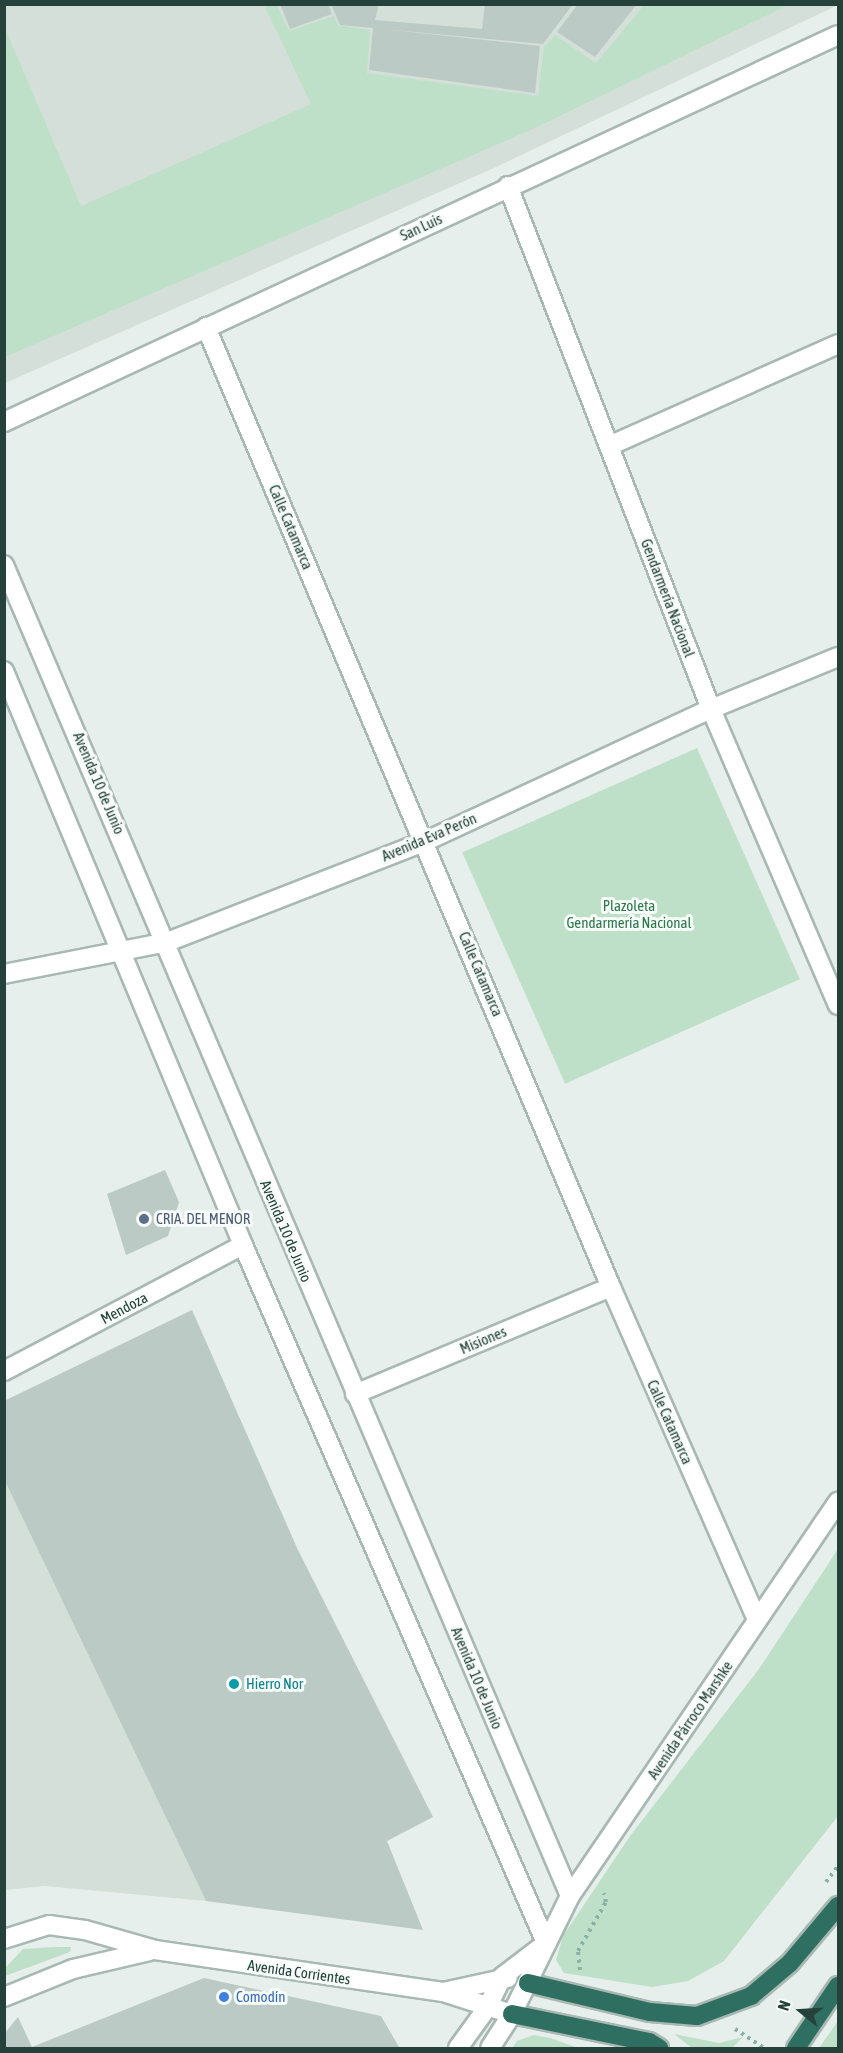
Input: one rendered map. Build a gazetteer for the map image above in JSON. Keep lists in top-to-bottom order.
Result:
{
  "streets": {
    "street": [
      "San Luis",
      "Calle Catamarca",
      "Gendarmería Nacional",
      "Avenida 10 de Junio",
      "Avenida Eva Perón",
      "Mendoza",
      "Misiones",
      "Avenida Párroco Marshke",
      "Avenida Corrientes"
    ]
  },
  "crossings": [
    ["San Luis", "Calle Catamarca"],
    ["San Luis", "Gendarmería Nacional"],
    ["Calle Catamarca", "Avenida Eva Perón"],
    ["Calle Catamarca", "Misiones"],
    ["Calle Catamarca", "Avenida Párroco Marshke"],
    ["Gendarmería Nacional", "Avenida Eva Perón"],
    ["Avenida 10 de Junio", "Avenida Eva Perón"],
    ["Avenida 10 de Junio", "Misiones"],
    ["Avenida 10 de Junio", "Avenida Párroco Marshke"],
    ["Avenida Párroco Marshke", "Avenida Corrientes"]
  ],
  "parks": ["Plazoleta Gendarmería Nacional"],
  "places": ["CRIA. DEL MENOR", "Hierro Nor", "Comodín"],
  "north": "left"
}
